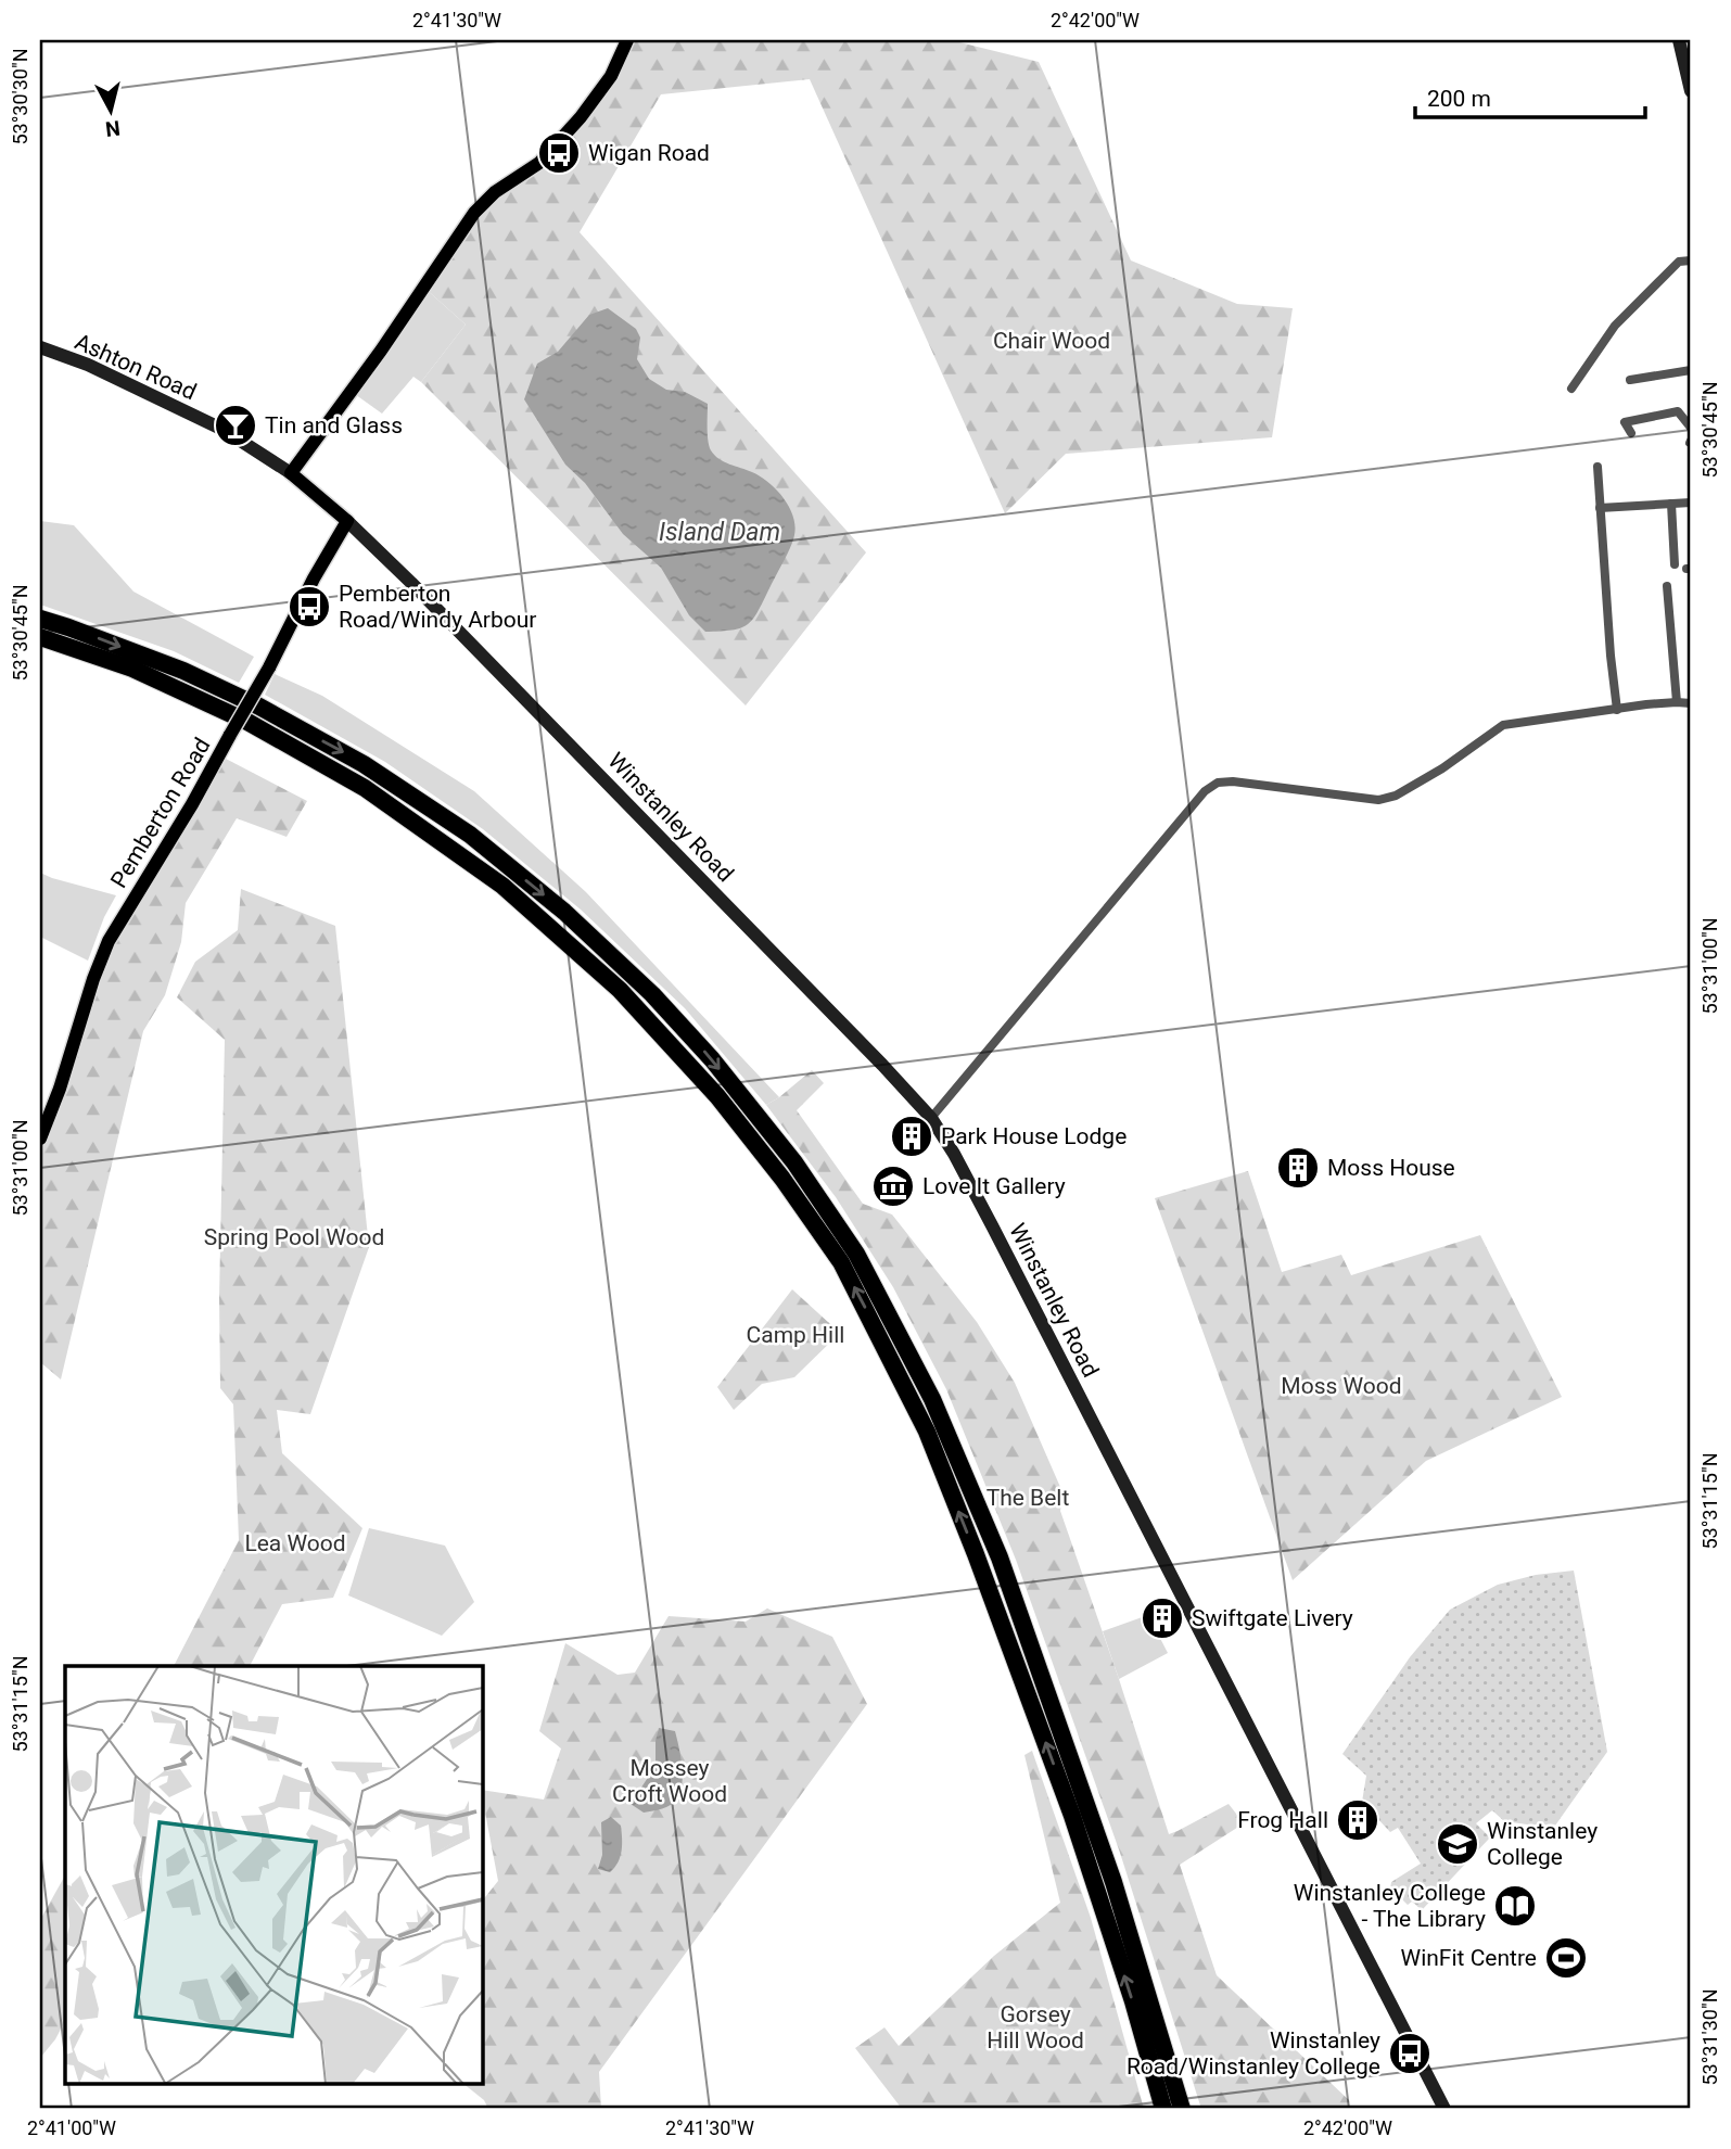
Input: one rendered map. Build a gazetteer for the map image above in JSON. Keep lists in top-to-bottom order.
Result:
{
  "streets": {
    "main road": ["Pemberton Road", "Winstanley Road"],
    "street": ["Ashton Road"]
  },
  "crossings": [
    ["Ashton Road", "Winstanley Road"],
    ["Pemberton Road", "Winstanley Road"]
  ],
  "water": ["Island Dam"],
  "parks": [
    "Chair Wood",
    "Spring Pool Wood",
    "Camp Hill",
    "Moss Wood",
    "The Belt",
    "Lea Wood",
    "Mossey Croft Wood",
    "Gorsey Hill Wood"
  ],
  "places": {
    "bus stop": ["Wigan Road", "Pemberton Road/Windy Arbour", "Winstanley Road/Winstanley College"],
    "bar": ["Tin and Glass"],
    "building": [
      "Park House Lodge",
      "Moss House",
      "Swiftgate Livery",
      "Frog Hall"
    ],
    "museum": ["Love It Gallery"],
    "school or university": ["Winstanley College"],
    "library": ["Winstanley College - The Library"],
    "sports": ["WinFit Centre"]
  },
  "scale_bar": "200 m",
  "north": "bottom",
  "coordinates": [
    "2°41'30\"W",
    "2°42'00\"W",
    "53°30'30\"N",
    "53°30'45\"N",
    "53°31'00\"N",
    "53°31'15\"N",
    "53°31'30\"N",
    "2°41'00\"W"
  ]
}
